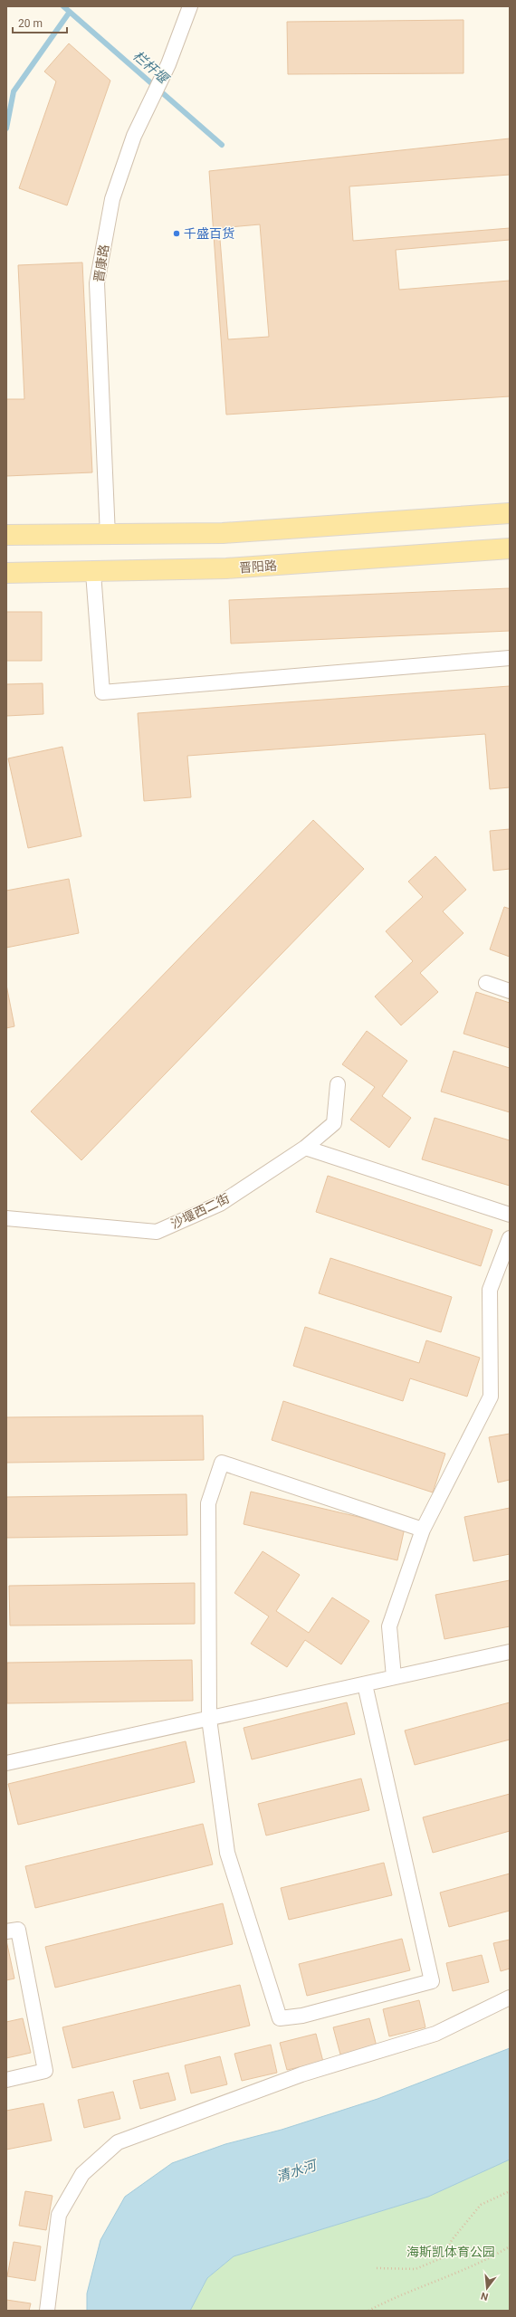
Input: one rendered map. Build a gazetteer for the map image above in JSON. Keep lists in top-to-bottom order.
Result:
{
  "streets": {
    "main road": ["晋阳路"],
    "street": ["晋康路", "沙堰西二街"]
  },
  "water": ["栏杆堰", "清水河"],
  "parks": ["海斯凯体育公园"],
  "places": ["千盛百货"],
  "scale_bar": "20 m",
  "north": "bottom"
}
